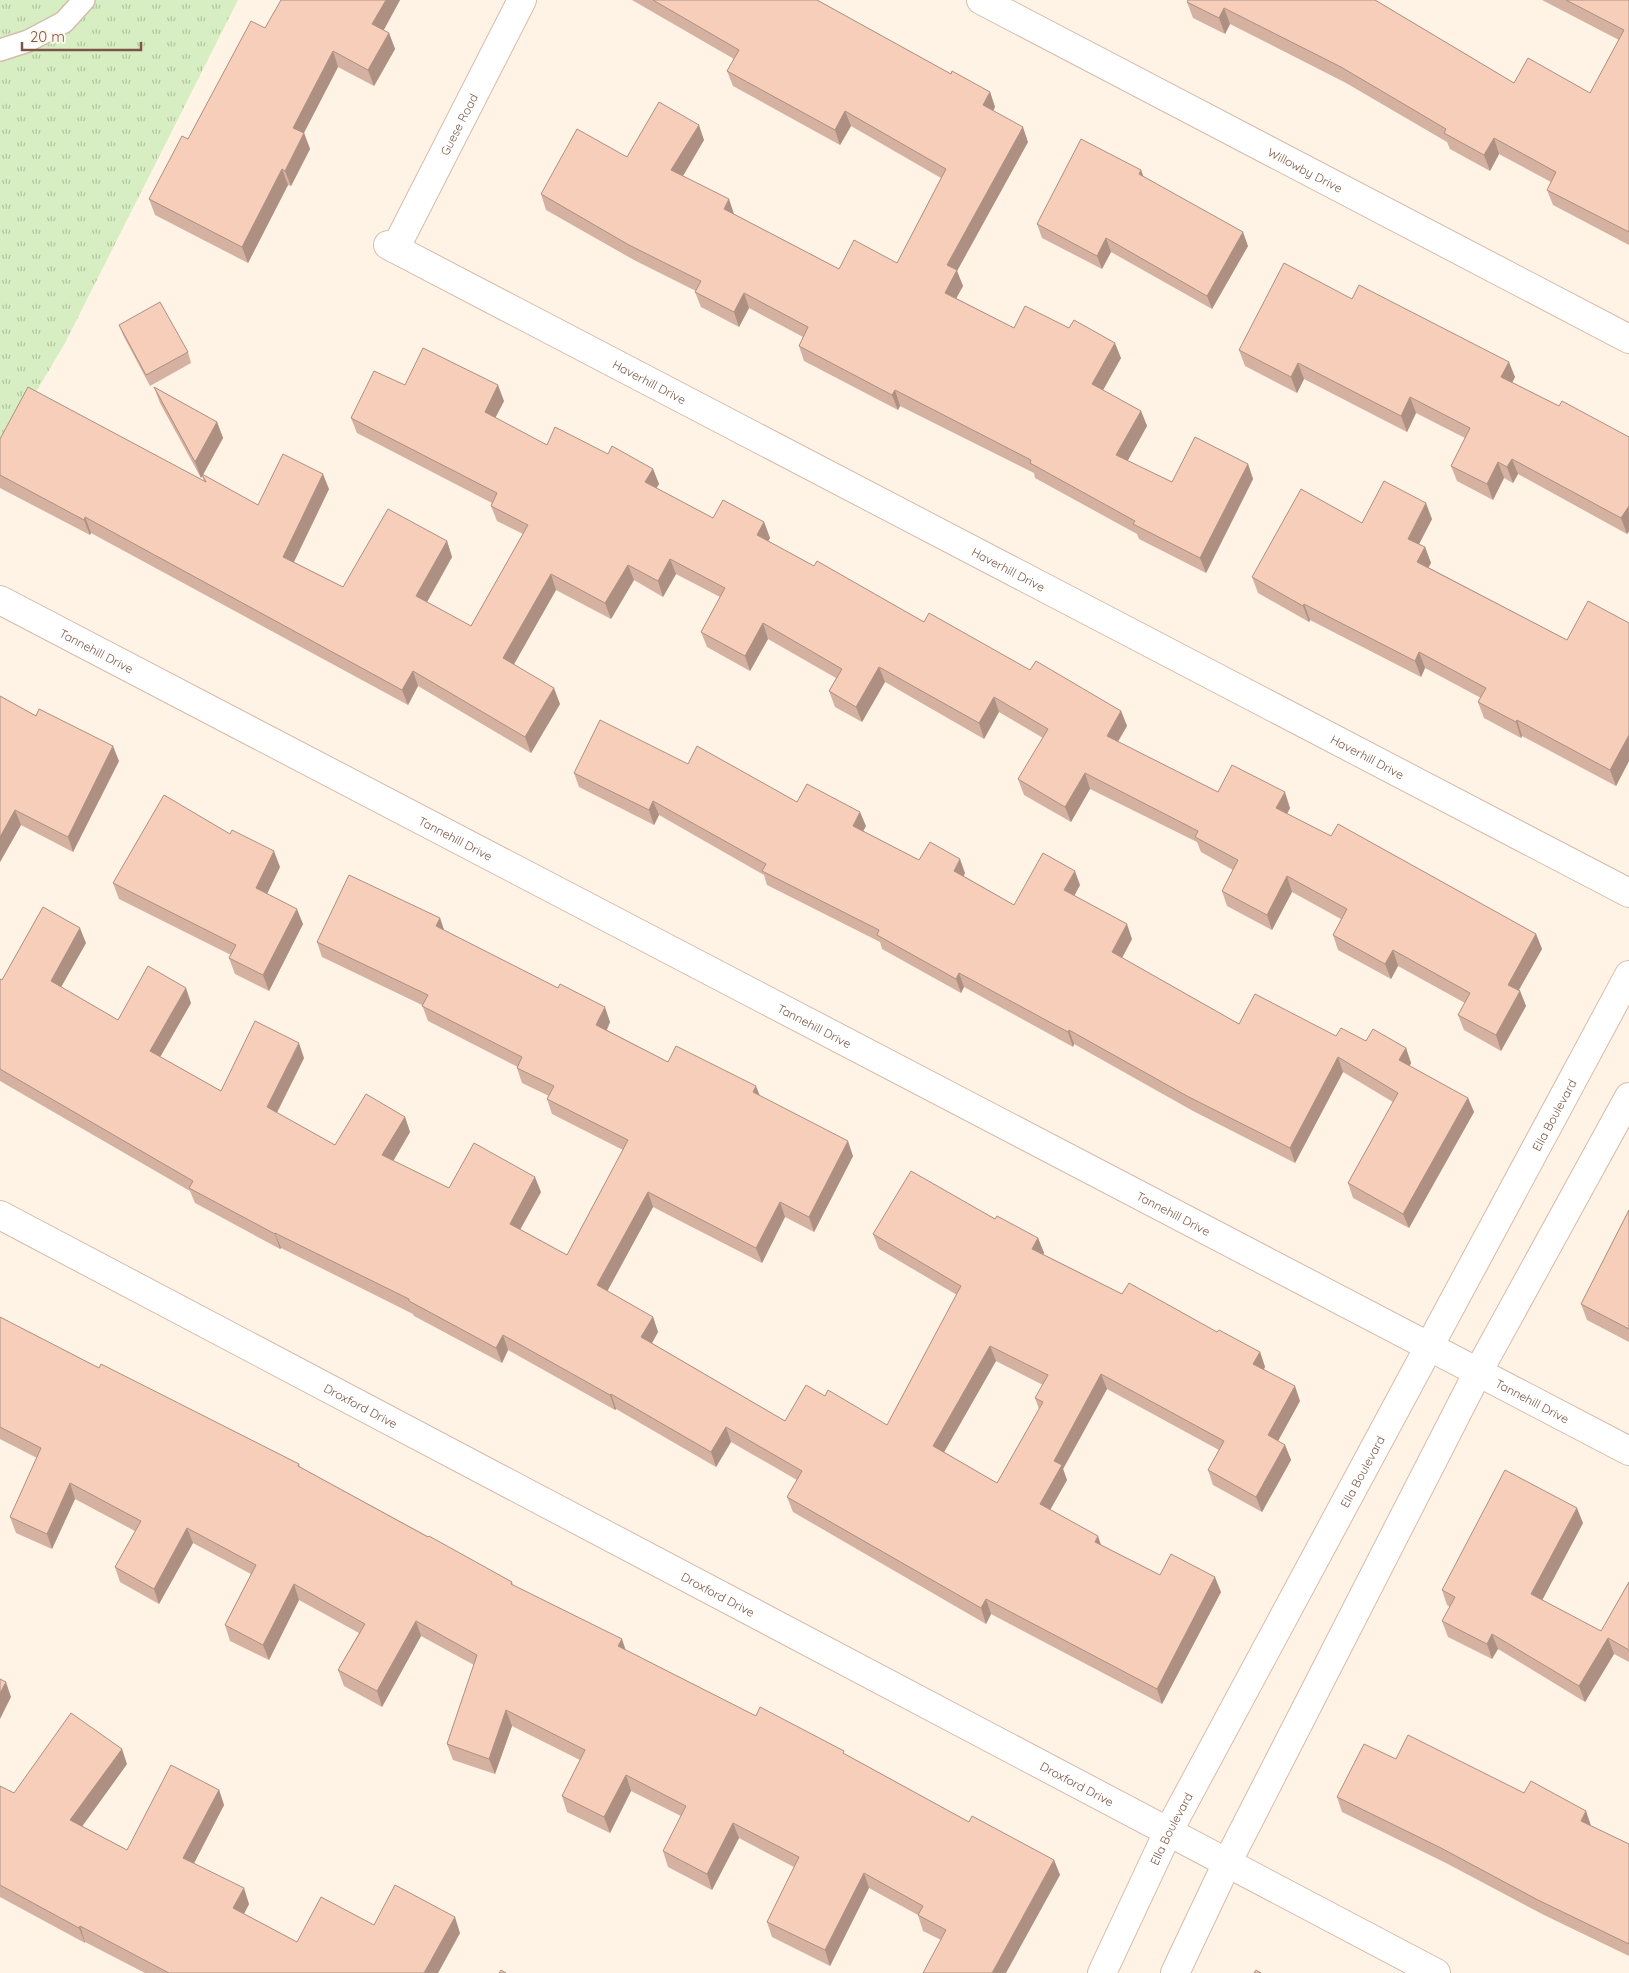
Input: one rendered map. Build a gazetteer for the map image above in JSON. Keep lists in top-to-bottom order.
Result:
{
  "streets": {
    "street": [
      "Guese Road",
      "Willowby Drive",
      "Haverhill Drive",
      "Tannehill Drive",
      "Ella Boulevard",
      "Droxford Drive"
    ]
  },
  "crossings": [
    ["Guese Road", "Haverhill Drive"],
    ["Tannehill Drive", "Ella Boulevard"],
    ["Ella Boulevard", "Droxford Drive"]
  ],
  "scale_bar": "20 m"
}
